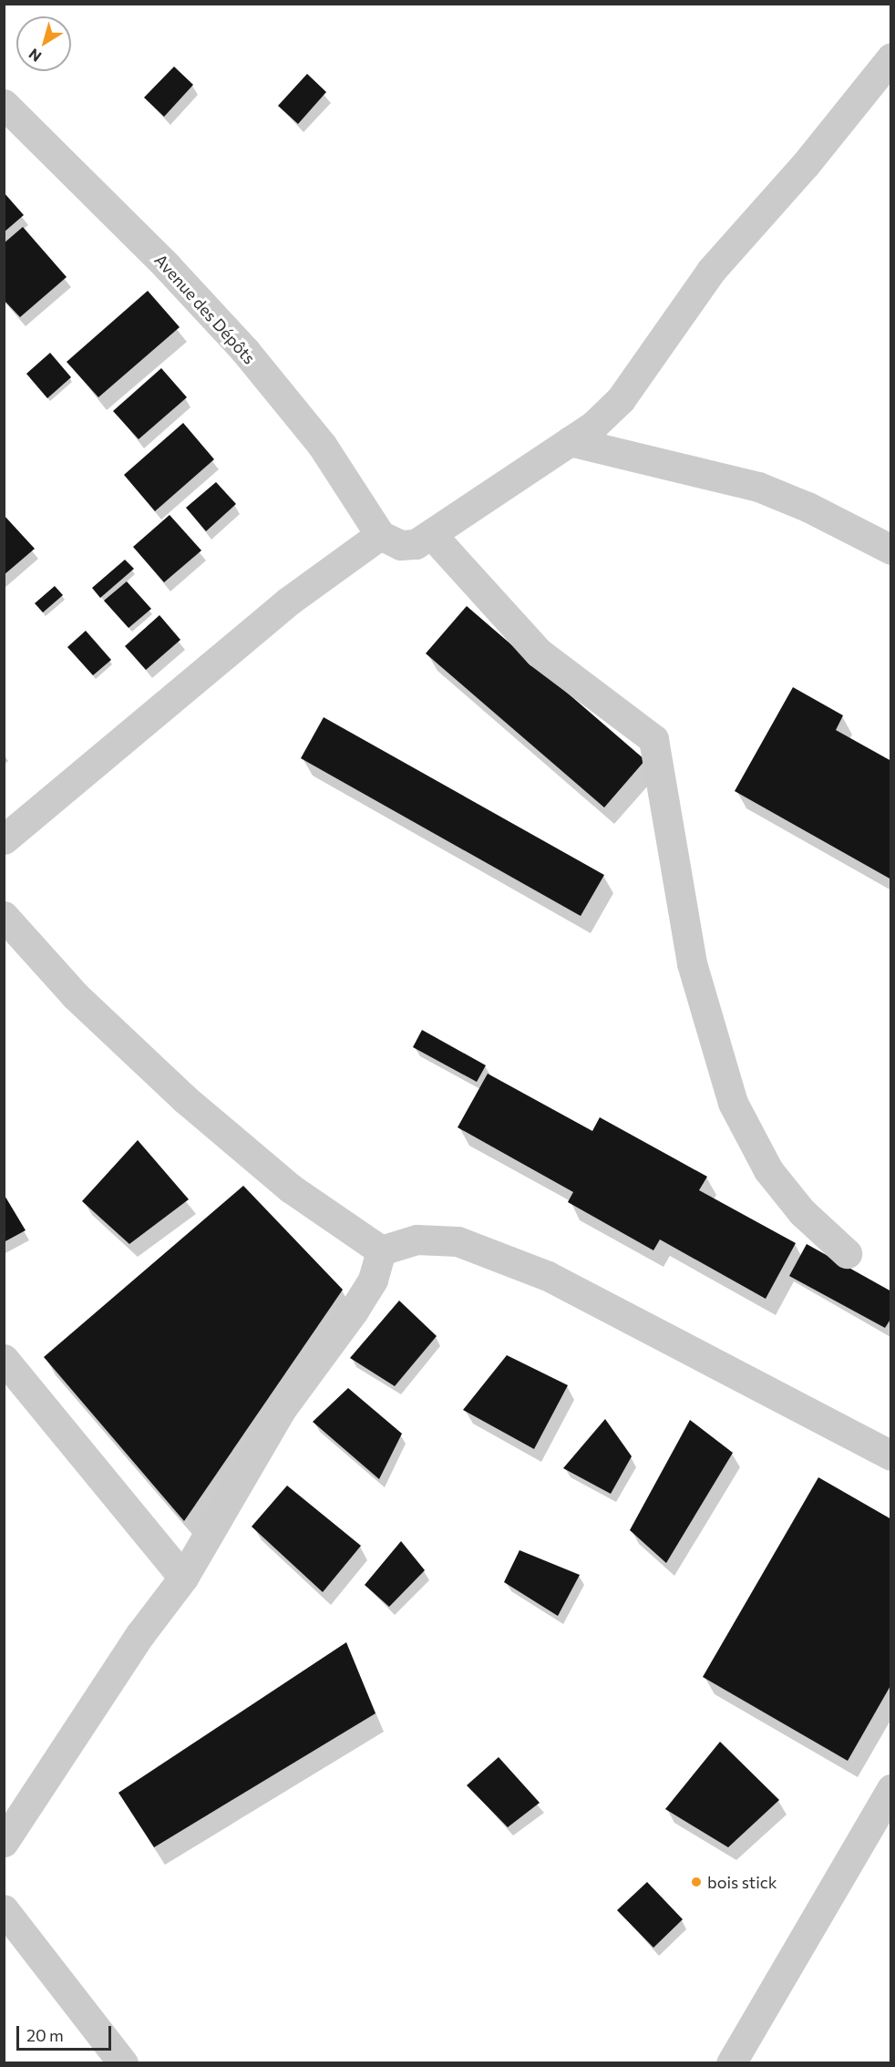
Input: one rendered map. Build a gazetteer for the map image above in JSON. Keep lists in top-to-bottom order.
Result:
{
  "streets": {
    "street": ["Avenue des Dépôts"]
  },
  "places": ["bois stick"],
  "scale_bar": "20 m",
  "north": "bottom left"
}
